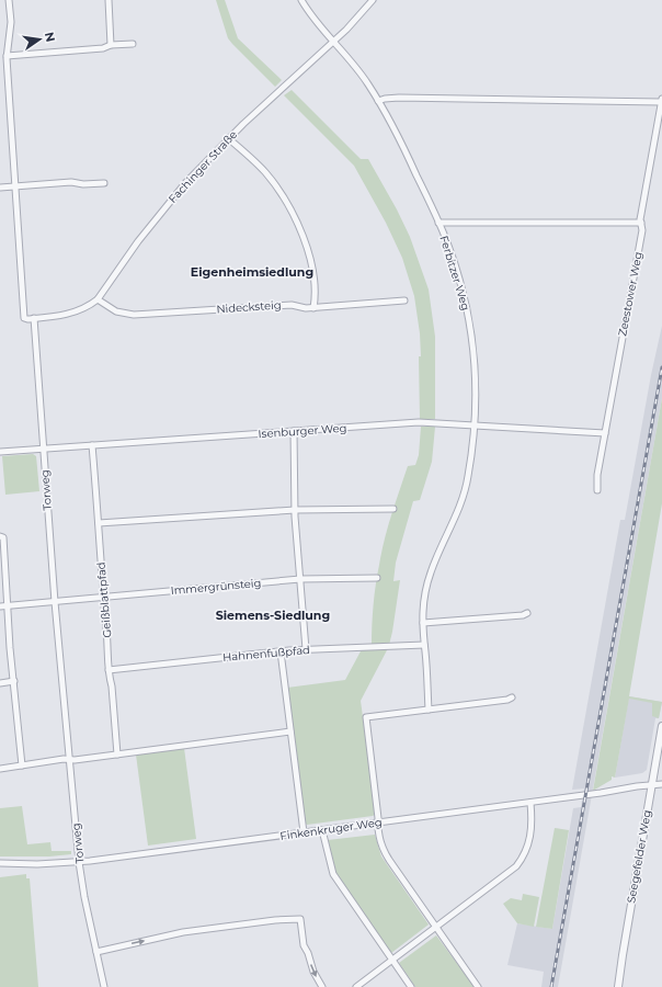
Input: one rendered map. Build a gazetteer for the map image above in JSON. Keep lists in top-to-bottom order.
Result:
{
  "streets": {
    "street": [
      "Fachinger Straße",
      "Ferbitzer Weg",
      "Zeestower Weg",
      "Nidecksteig",
      "Isenburger Weg",
      "Torweg",
      "Immergrünsteig",
      "Geißblattpfad",
      "Hahnenfußpfad",
      "Finkenkruger Weg",
      "Seegefelder Weg"
    ]
  },
  "crossings": [
    ["Fachinger Straße", "Ferbitzer Weg"],
    ["Fachinger Straße", "Nidecksteig"],
    ["Fachinger Straße", "Torweg"],
    ["Ferbitzer Weg", "Isenburger Weg"],
    ["Ferbitzer Weg", "Hahnenfußpfad"],
    ["Zeestower Weg", "Isenburger Weg"],
    ["Isenburger Weg", "Torweg"],
    ["Isenburger Weg", "Geißblattpfad"],
    ["Torweg", "Immergrünsteig"],
    ["Torweg", "Finkenkruger Weg"],
    ["Immergrünsteig", "Geißblattpfad"],
    ["Geißblattpfad", "Hahnenfußpfad"],
    ["Finkenkruger Weg", "Seegefelder Weg"]
  ],
  "districts": ["Eigenheimsiedlung", "Siemens-Siedlung"],
  "north": "right"
}
